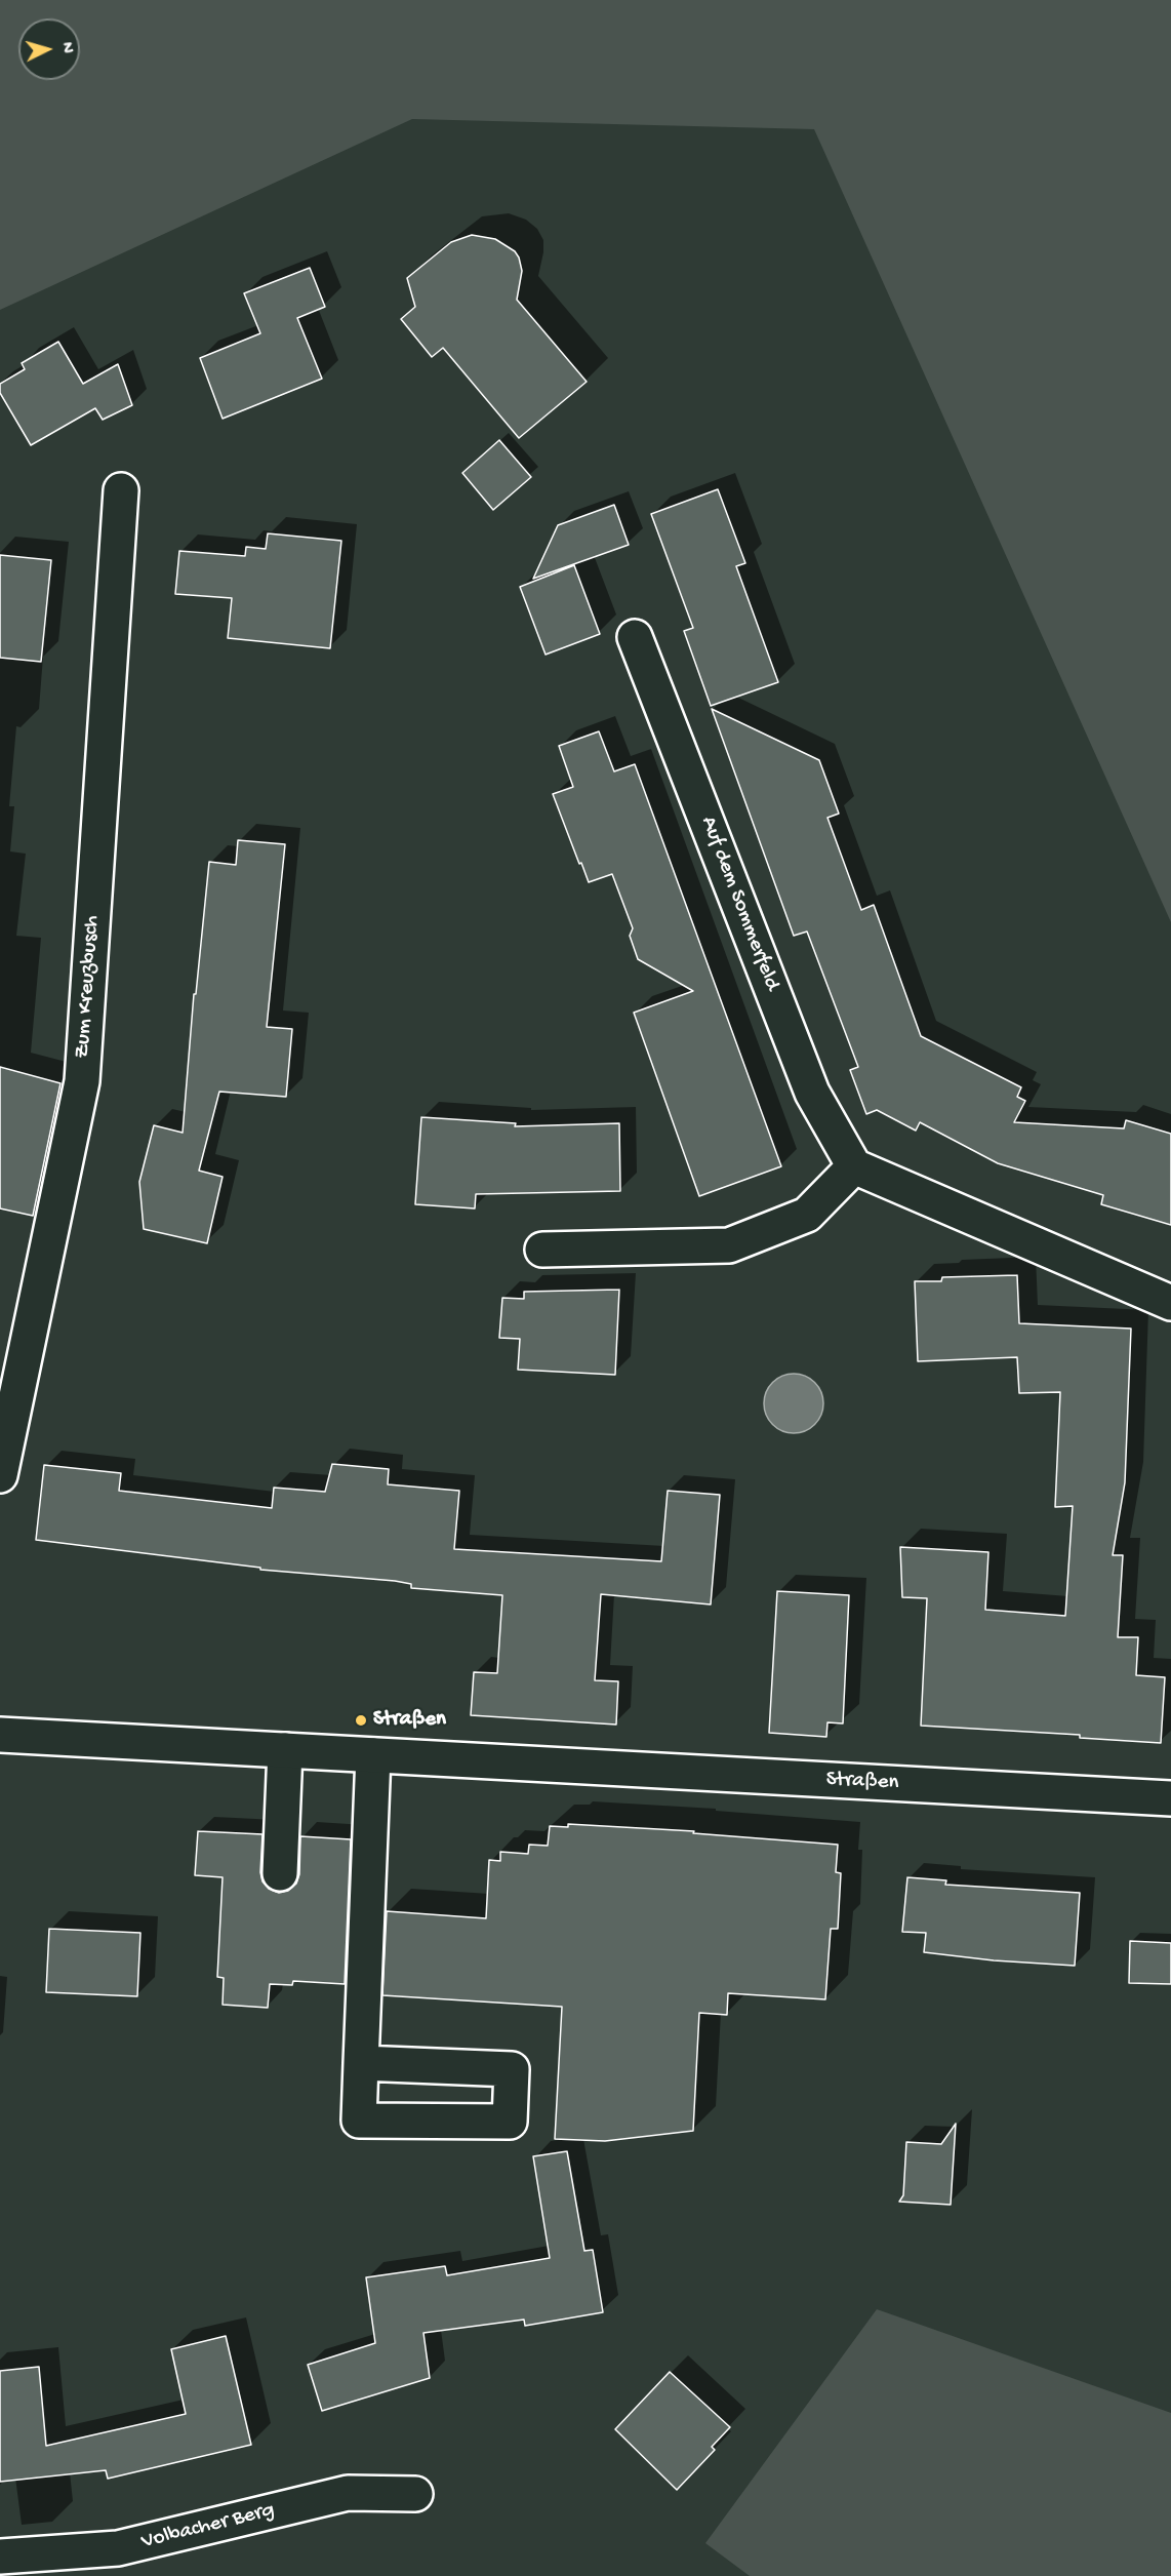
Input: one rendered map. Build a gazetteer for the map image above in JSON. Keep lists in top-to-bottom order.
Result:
{
  "streets": {
    "street": [
      "Auf dem Sommerfeld",
      "Zum Kreuzbusch",
      "Straßen",
      "Volbacher Berg"
    ]
  },
  "places": ["Straßen"],
  "north": "right"
}
